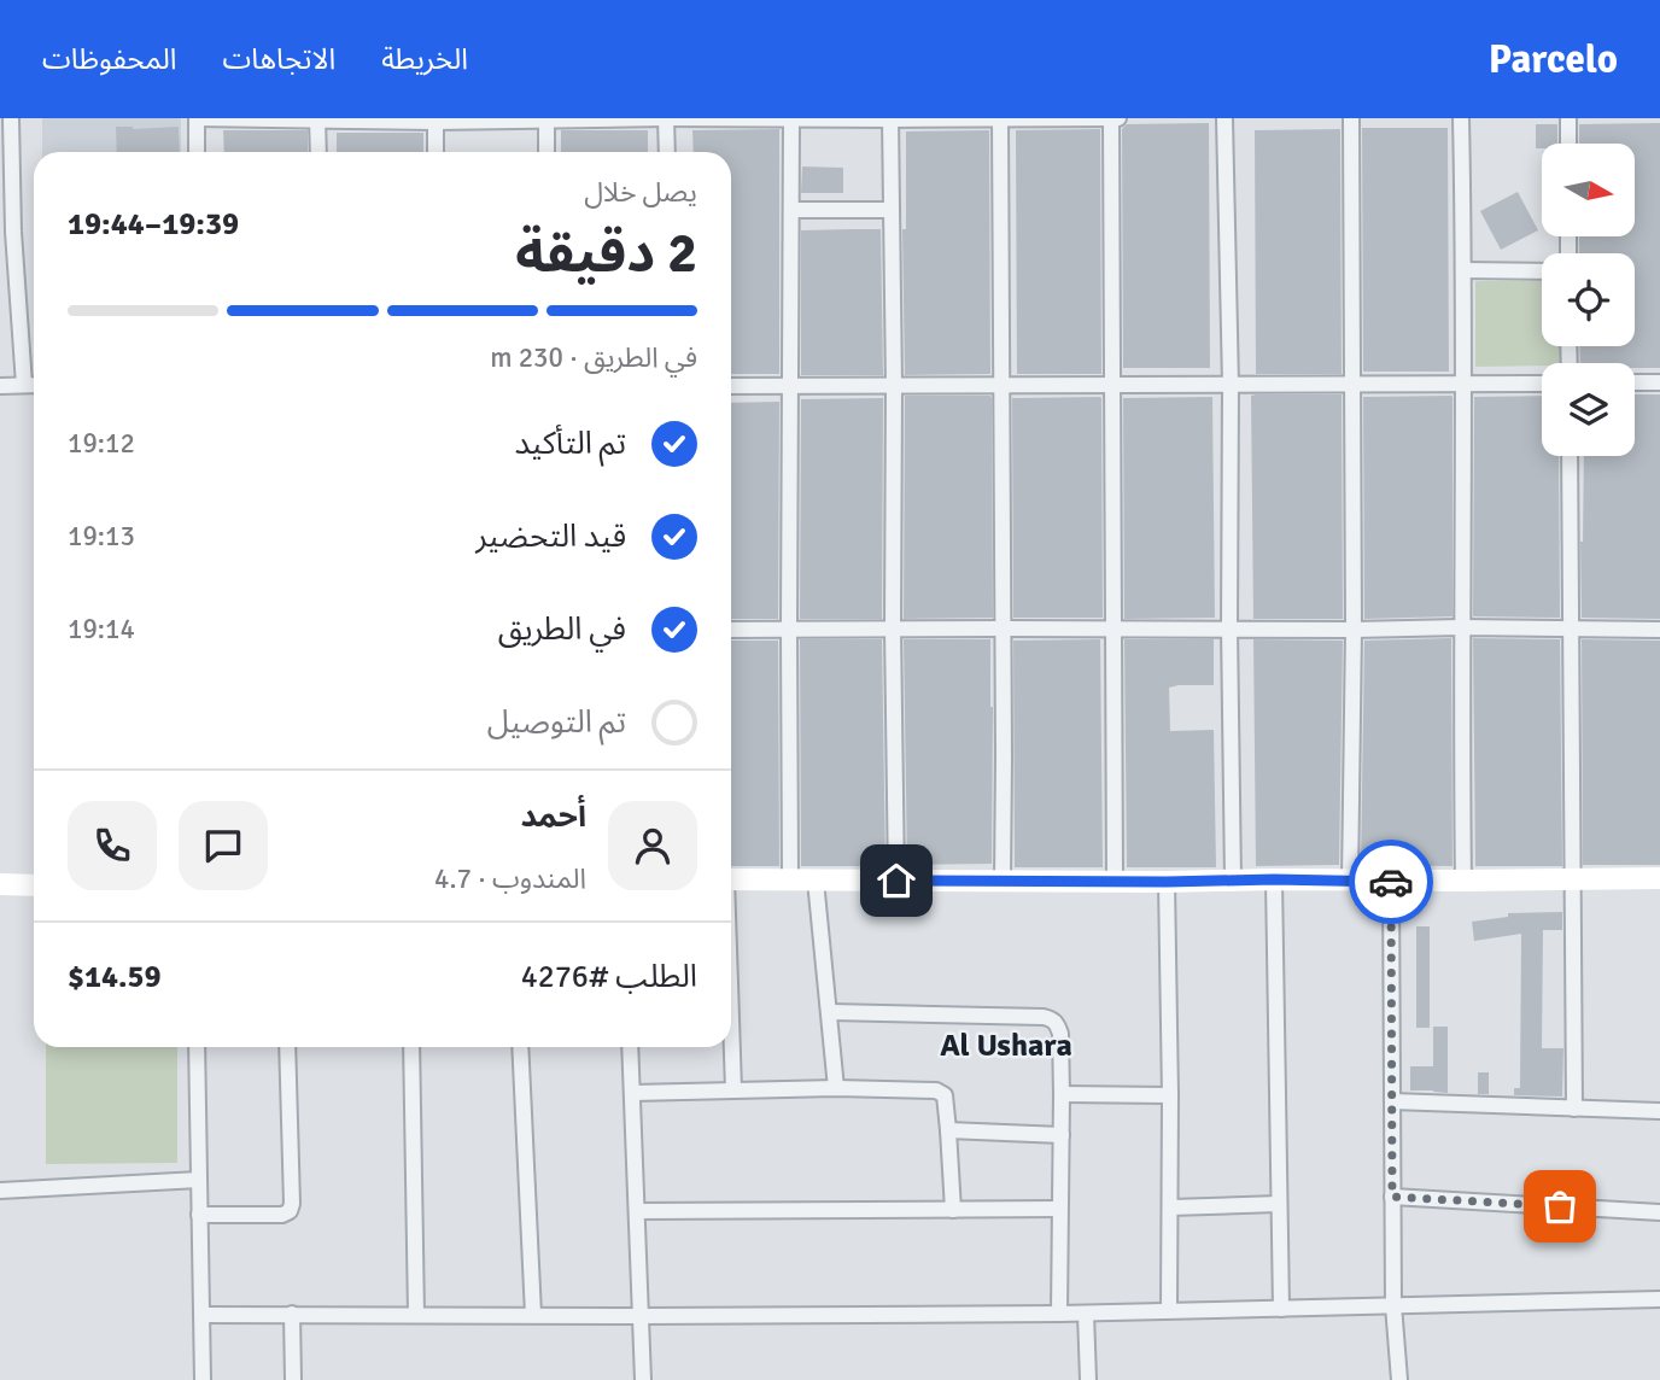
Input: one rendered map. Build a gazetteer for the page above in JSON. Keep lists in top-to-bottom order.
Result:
{
  "districts": ["Al Ushara"],
  "north": "right",
  "page": {
    "header": "Parcelo",
    "nav": ["الخريطة", "الاتجاهات", "المحفوظات"],
    "heading": ["2 دقيقة", "يصل خلال", "19:39–19:44"],
    "panel": [
      "أحمد",
      "المندوب · 4.7",
      "الطلب #4276",
      "$14.59"
    ],
    "bar": "في الطريق · 230 m",
    "list": [
      ["تم التأكيد", "19:12"],
      ["قيد التحضير", "19:13"],
      ["في الطريق", "19:14"],
      "تم التوصيل"
    ]
  }
}
